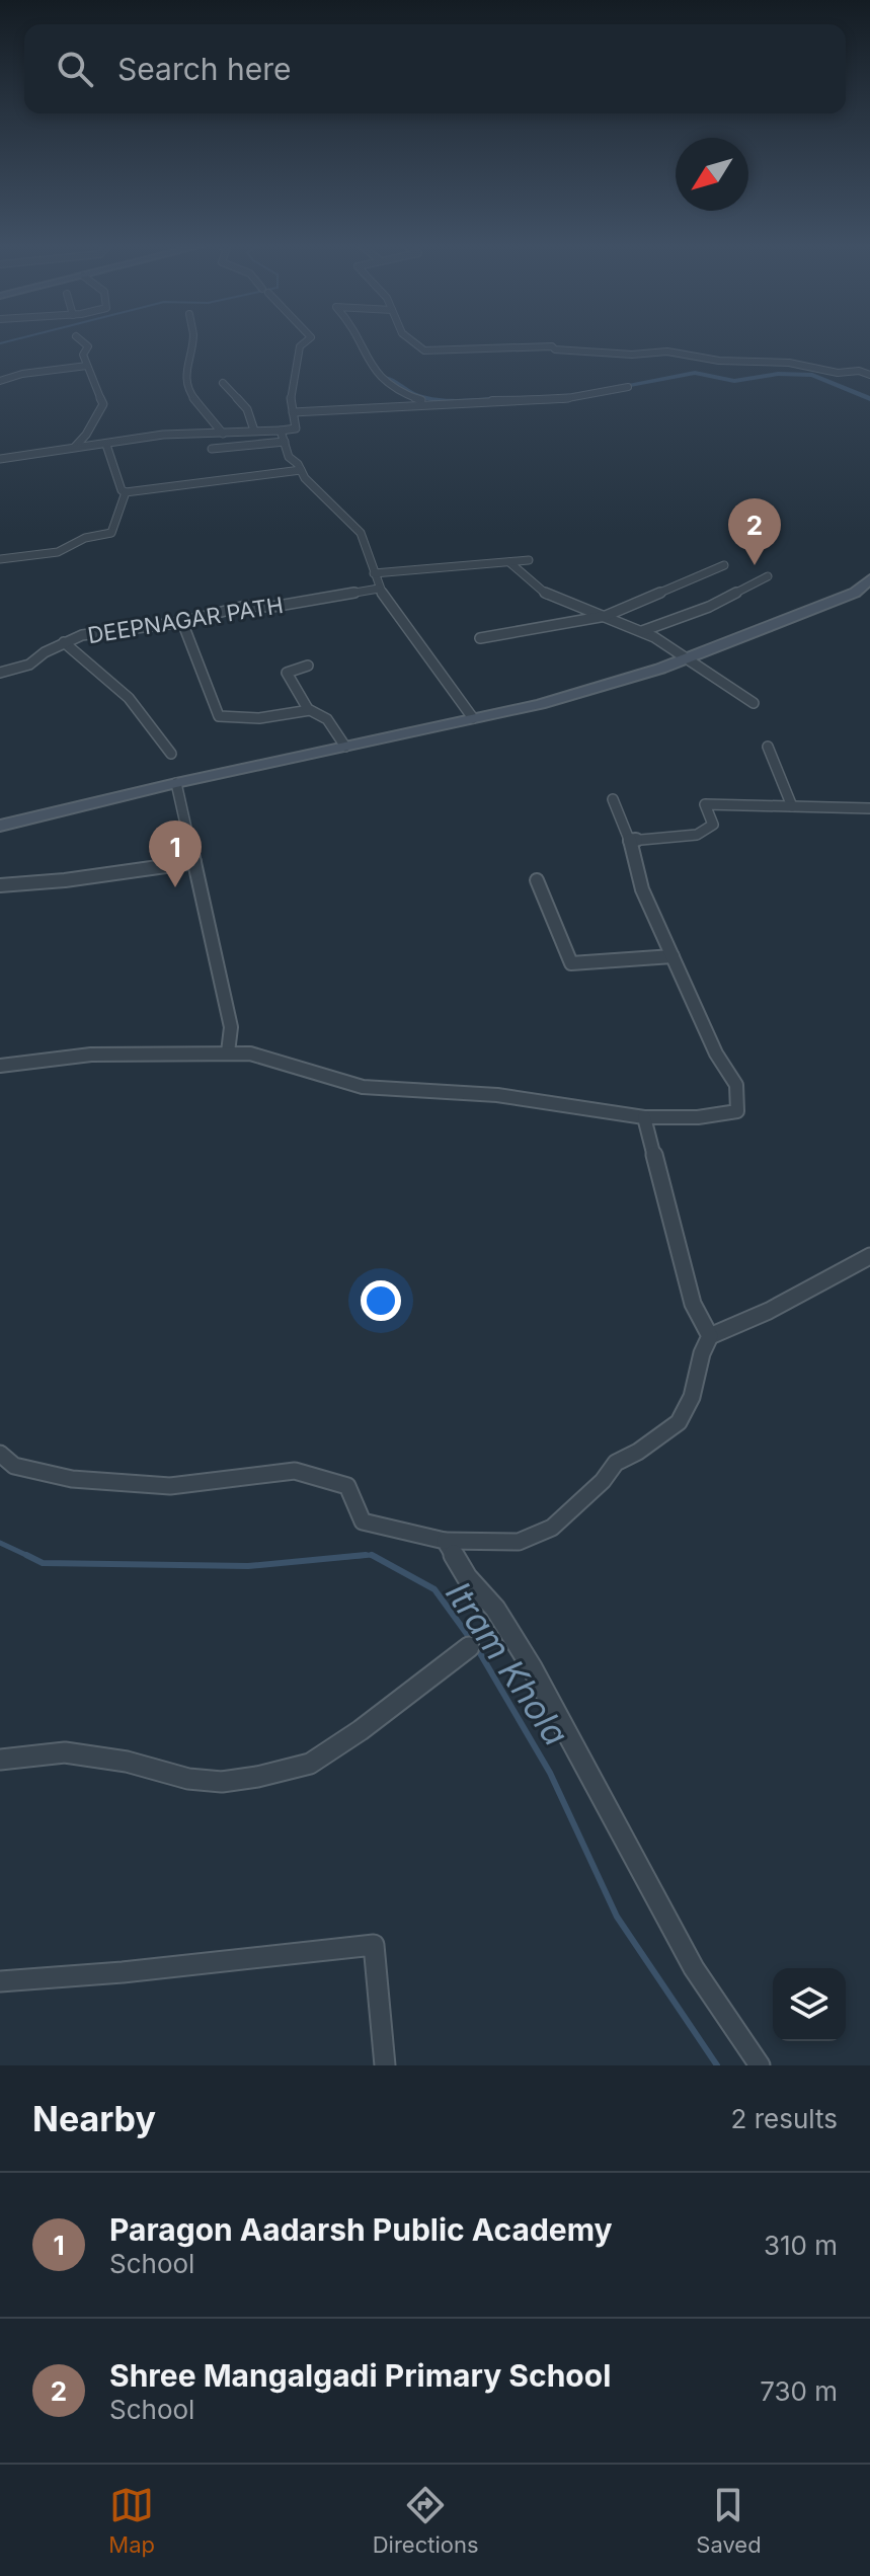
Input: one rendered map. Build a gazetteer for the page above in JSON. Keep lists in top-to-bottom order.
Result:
{
  "streets": {
    "street": ["DEEPNAGAR PATH"]
  },
  "water": ["Itram Khola"],
  "north": "bottom left",
  "page": {
    "search": "Search here",
    "pins": ["2", "1"],
    "heading": ["Nearby", "2 results"],
    "list": [
      {
        "mark": "1",
        "name": "Paragon Aadarsh Public Academy",
        "note": "School",
        "value": "310 m"
      },
      {
        "mark": "2",
        "name": "Shree Mangalgadi Primary School",
        "note": "School",
        "value": "730 m"
      }
    ],
    "nav": ["Map", "Directions", "Saved"]
  }
}
